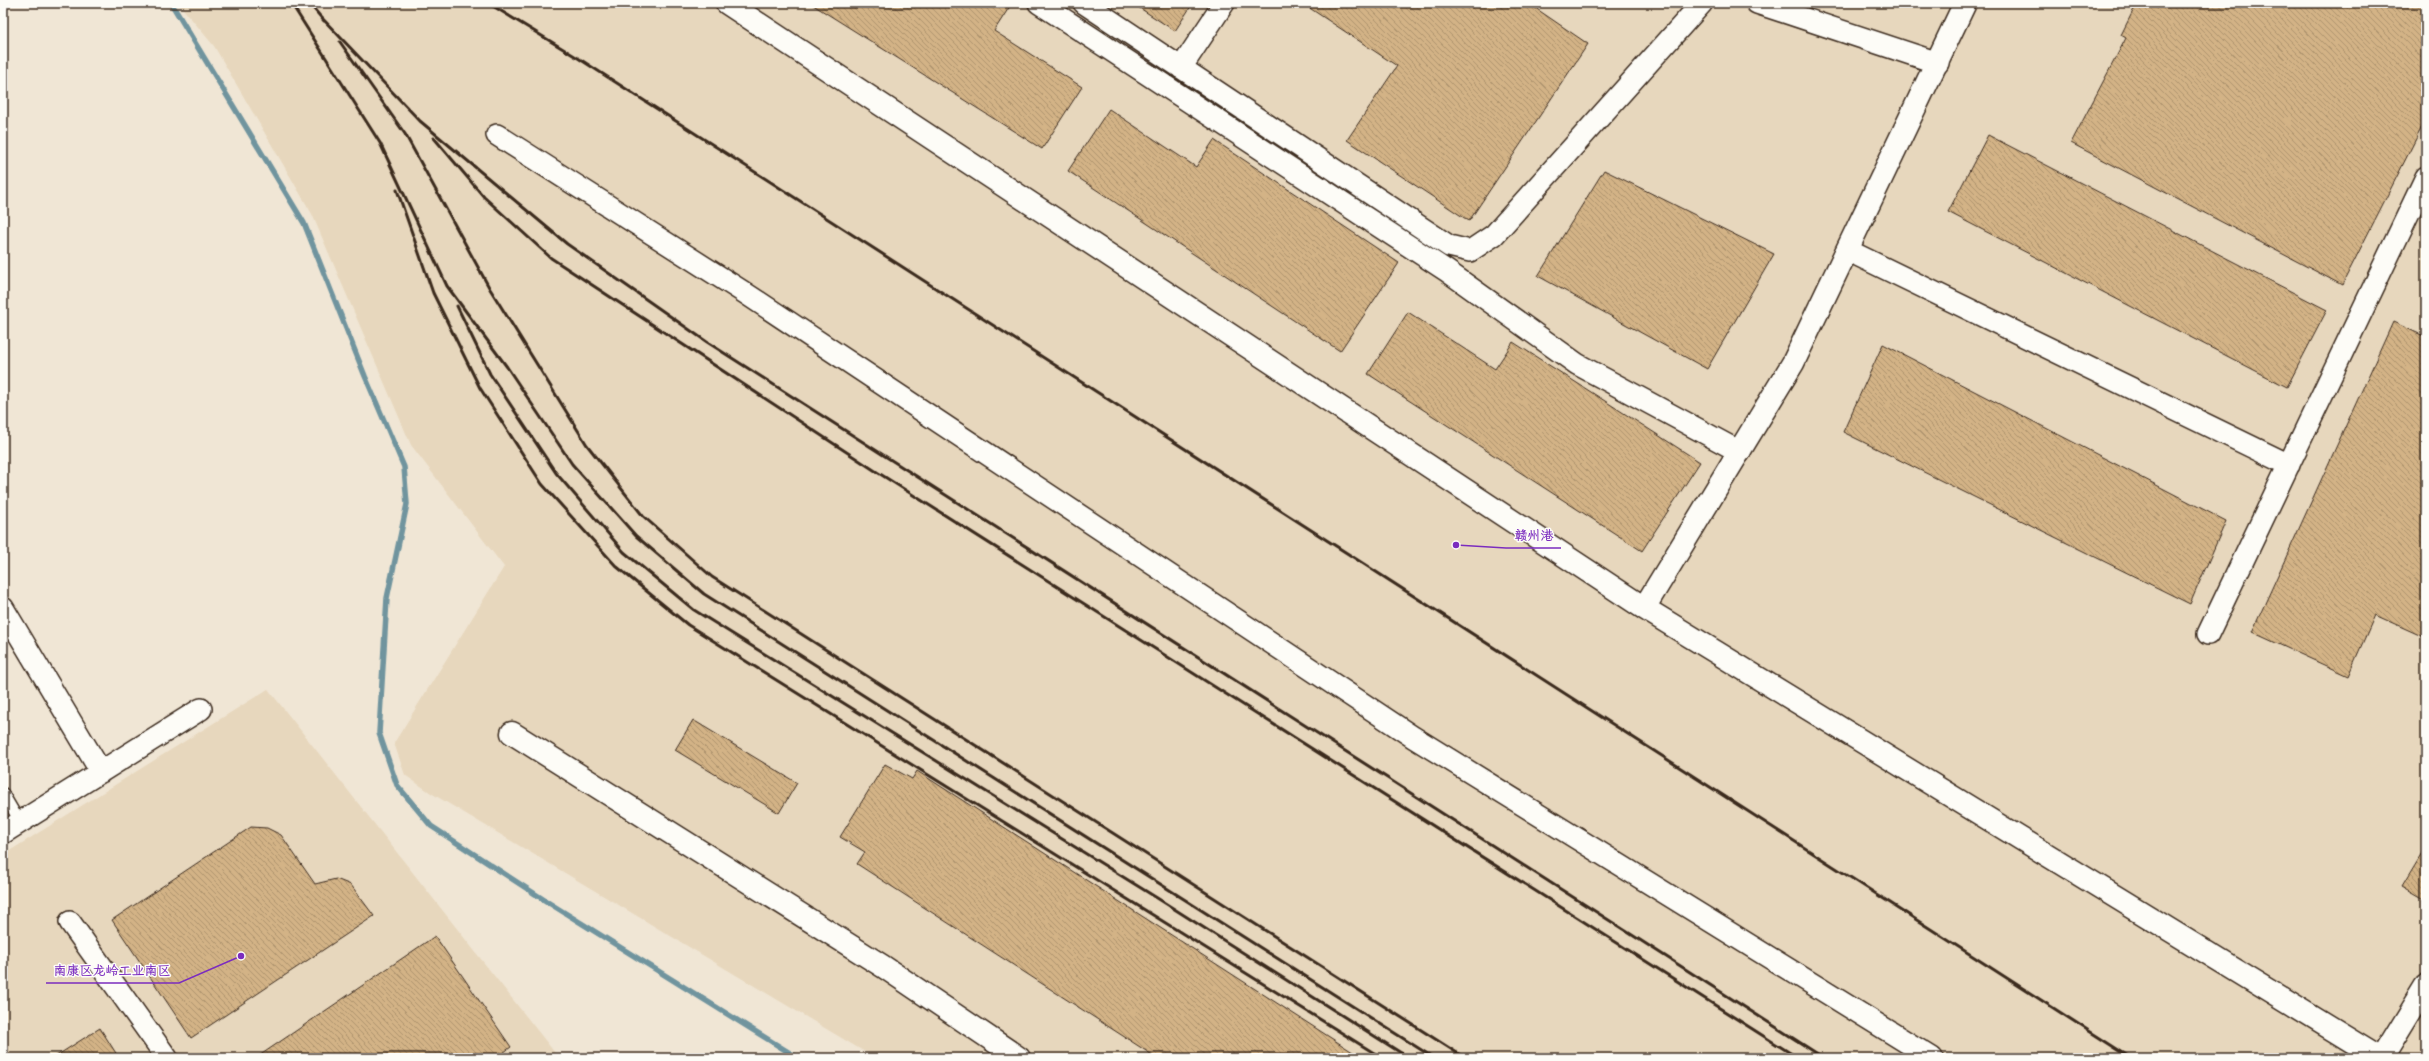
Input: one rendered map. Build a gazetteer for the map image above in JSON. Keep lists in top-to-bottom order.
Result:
{
  "places": ["赣州港", "南康区龙岭工业南区"]
}
